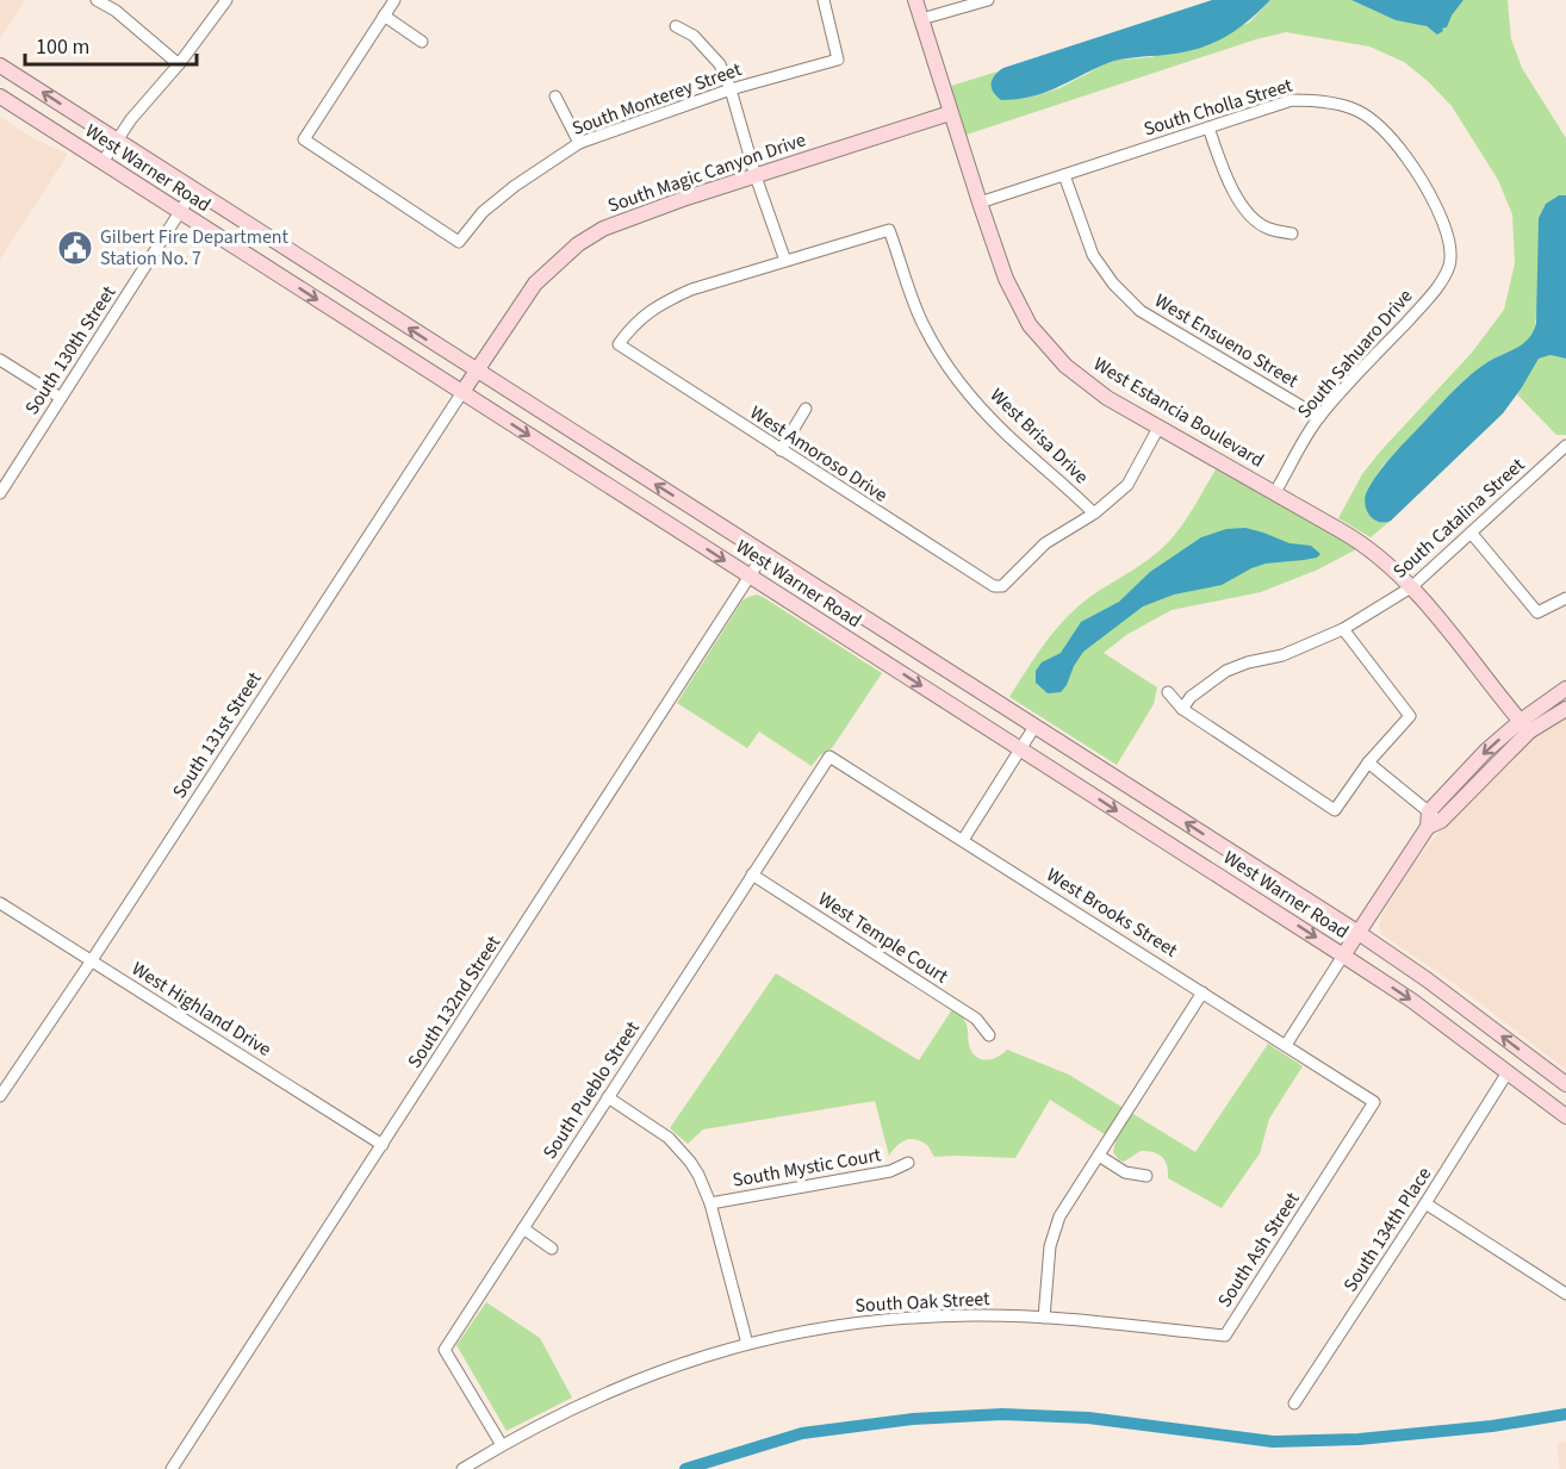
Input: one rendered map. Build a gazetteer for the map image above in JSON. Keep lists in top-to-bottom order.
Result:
{
  "streets": {
    "main road": ["West Warner Road", "South Magic Canyon Drive", "West Estancia Boulevard"],
    "street": [
      "South Monterey Street",
      "South Cholla Street",
      "West Ensueno Street",
      "South 130th Street",
      "South Sahuaro Drive",
      "West Brisa Drive",
      "West Amoroso Drive",
      "South Catalina Street",
      "South 131st Street",
      "West Brooks Street",
      "West Temple Court",
      "South 132nd Street",
      "West Highland Drive",
      "South Pueblo Street",
      "South Mystic Court",
      "South 134th Place",
      "South Ash Street",
      "South Oak Street"
    ]
  },
  "crossings": [
    ["South Cholla Street", "West Ensueno Street"],
    ["South Cholla Street", "South Sahuaro Drive"],
    ["South Cholla Street", "West Estancia Boulevard"],
    ["West Warner Road", "South Magic Canyon Drive"],
    ["West Warner Road", "South 130th Street"],
    ["West Warner Road", "South 131st Street"],
    ["West Warner Road", "South 132nd Street"],
    ["West Warner Road", "South 134th Place"],
    ["South Magic Canyon Drive", "West Estancia Boulevard"],
    ["South Magic Canyon Drive", "South 131st Street"],
    ["West Ensueno Street", "South Sahuaro Drive"],
    ["South Sahuaro Drive", "West Estancia Boulevard"],
    ["West Estancia Boulevard", "South Catalina Street"],
    ["West Brisa Drive", "West Amoroso Drive"],
    ["South 131st Street", "West Highland Drive"],
    ["West Brooks Street", "South Pueblo Street"],
    ["West Brooks Street", "South Ash Street"],
    ["West Temple Court", "South Pueblo Street"],
    ["South 132nd Street", "West Highland Drive"],
    ["South Pueblo Street", "South Oak Street"],
    ["South Ash Street", "South Oak Street"]
  ],
  "places": {
    "public building": ["Gilbert Fire Department Station No. 7"]
  },
  "scale_bar": "100 m"
}
